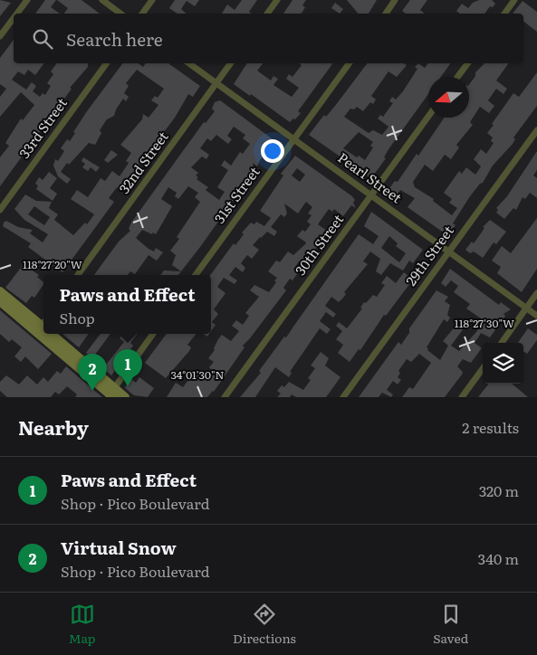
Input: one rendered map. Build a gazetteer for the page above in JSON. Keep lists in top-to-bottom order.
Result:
{
  "streets": {
    "street": [
      "33rd Street",
      "32nd Street",
      "Pearl Street",
      "31st Street",
      "30th Street",
      "29th Street"
    ]
  },
  "crossings": [
    ["32nd Street", "Pearl Street"],
    ["Pearl Street", "31st Street"],
    ["Pearl Street", "30th Street"],
    ["Pearl Street", "29th Street"]
  ],
  "north": "left",
  "page": {
    "search": "Search here",
    "popup": ["Paws and Effect", "Shop"],
    "pins": ["1", "2"],
    "heading": ["Nearby", "2 results"],
    "list": [
      {
        "mark": "1",
        "name": "Paws and Effect",
        "note": "Shop · Pico Boulevard",
        "value": "320 m"
      },
      {
        "mark": "2",
        "name": "Virtual Snow",
        "note": "Shop · Pico Boulevard",
        "value": "340 m"
      }
    ],
    "nav": ["Map", "Directions", "Saved"]
  },
  "coordinates": ["118°27'20\"W", "118°27'30\"W", "34°01'30\"N"]
}
